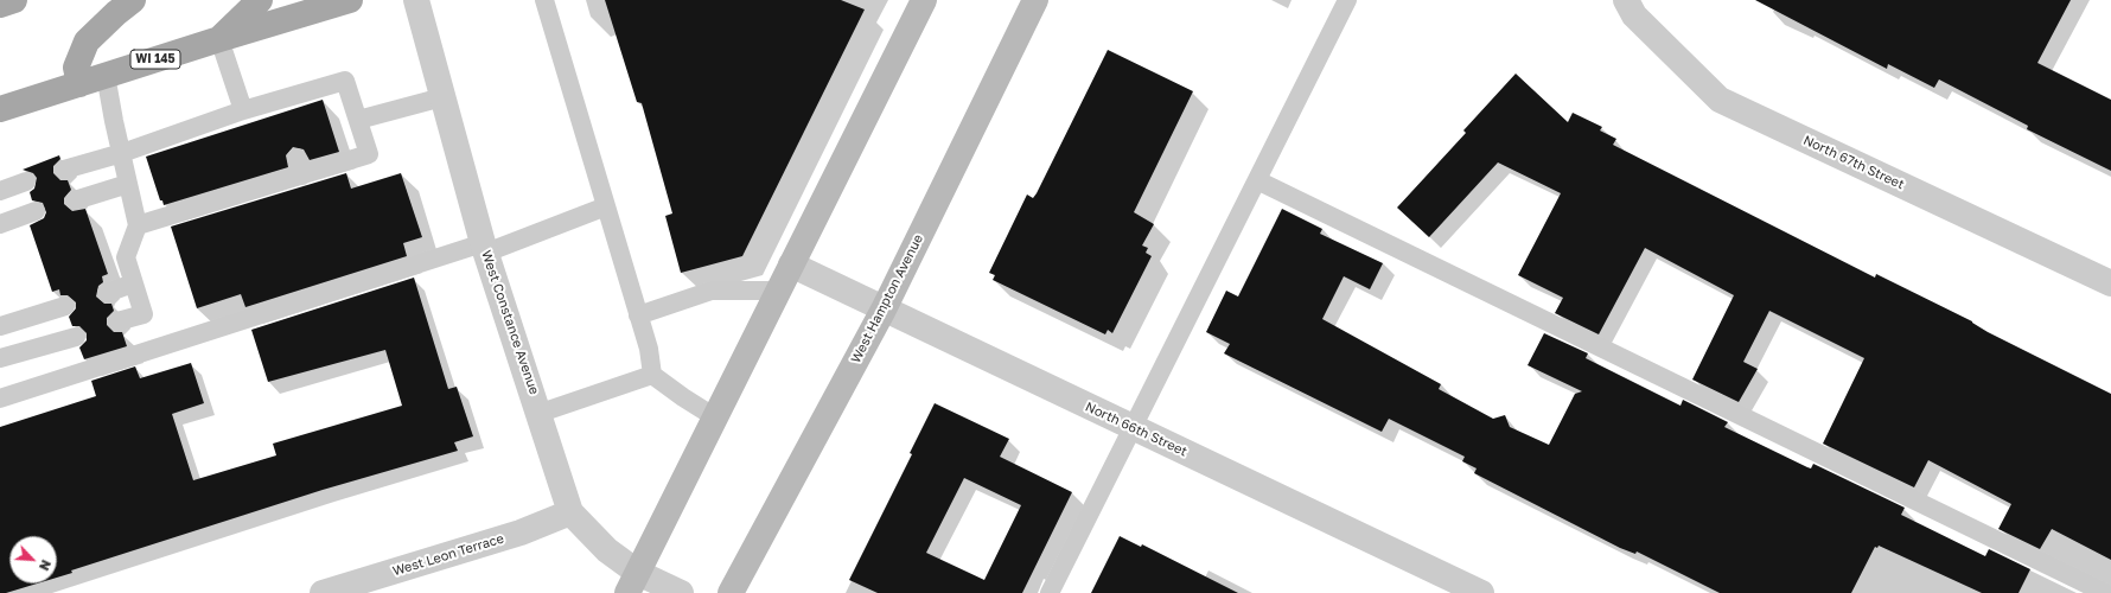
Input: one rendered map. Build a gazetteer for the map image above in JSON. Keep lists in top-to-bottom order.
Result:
{
  "streets": {
    "main road": ["WI 145", "West Hampton Avenue"],
    "street": [
      "North 67th Street",
      "West Constance Avenue",
      "North 66th Street",
      "West Leon Terrace"
    ]
  },
  "crossings": [
    ["West Hampton Avenue", "North 66th Street"],
    ["West Constance Avenue", "West Leon Terrace"]
  ],
  "north": "bottom right"
}
